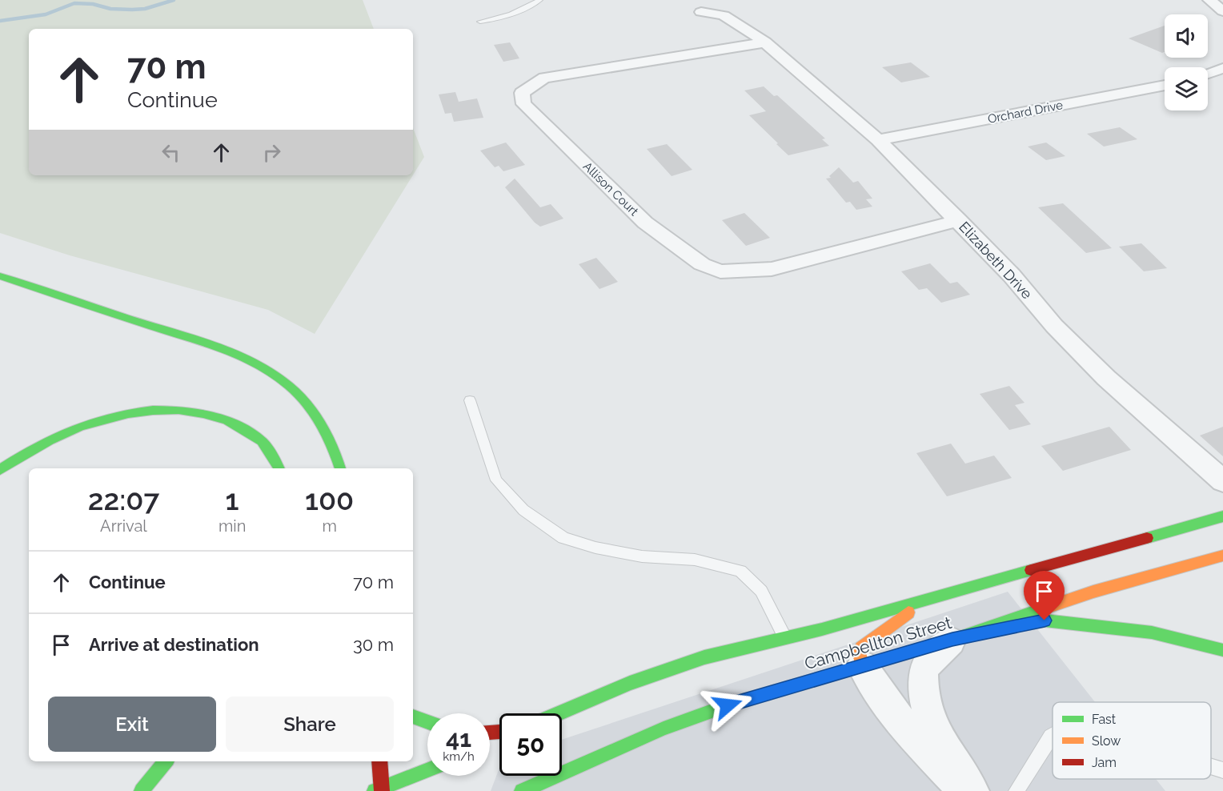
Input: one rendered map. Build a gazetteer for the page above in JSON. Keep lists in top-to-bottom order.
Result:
{
  "streets": {
    "main road": ["Campbellton Street"],
    "street": ["Orchard Drive", "Allison Court", "Elizabeth Drive"]
  },
  "crossings": [
    ["Orchard Drive", "Elizabeth Drive"],
    ["Allison Court", "Elizabeth Drive"]
  ],
  "legend": ["Fast", "Slow", "Jam"],
  "page": {
    "turn": ["70 m", "Continue"],
    "eta": [
      "22:07",
      "Arrival",
      "1",
      "min",
      "100",
      "m"
    ],
    "list": [
      {
        "name": "Continue",
        "value": "70 m"
      },
      {
        "name": "Arrive at destination",
        "value": "30 m"
      }
    ],
    "buttons": ["Exit", "Share"],
    "speed": "41 km/h",
    "limit": "50"
  }
}
